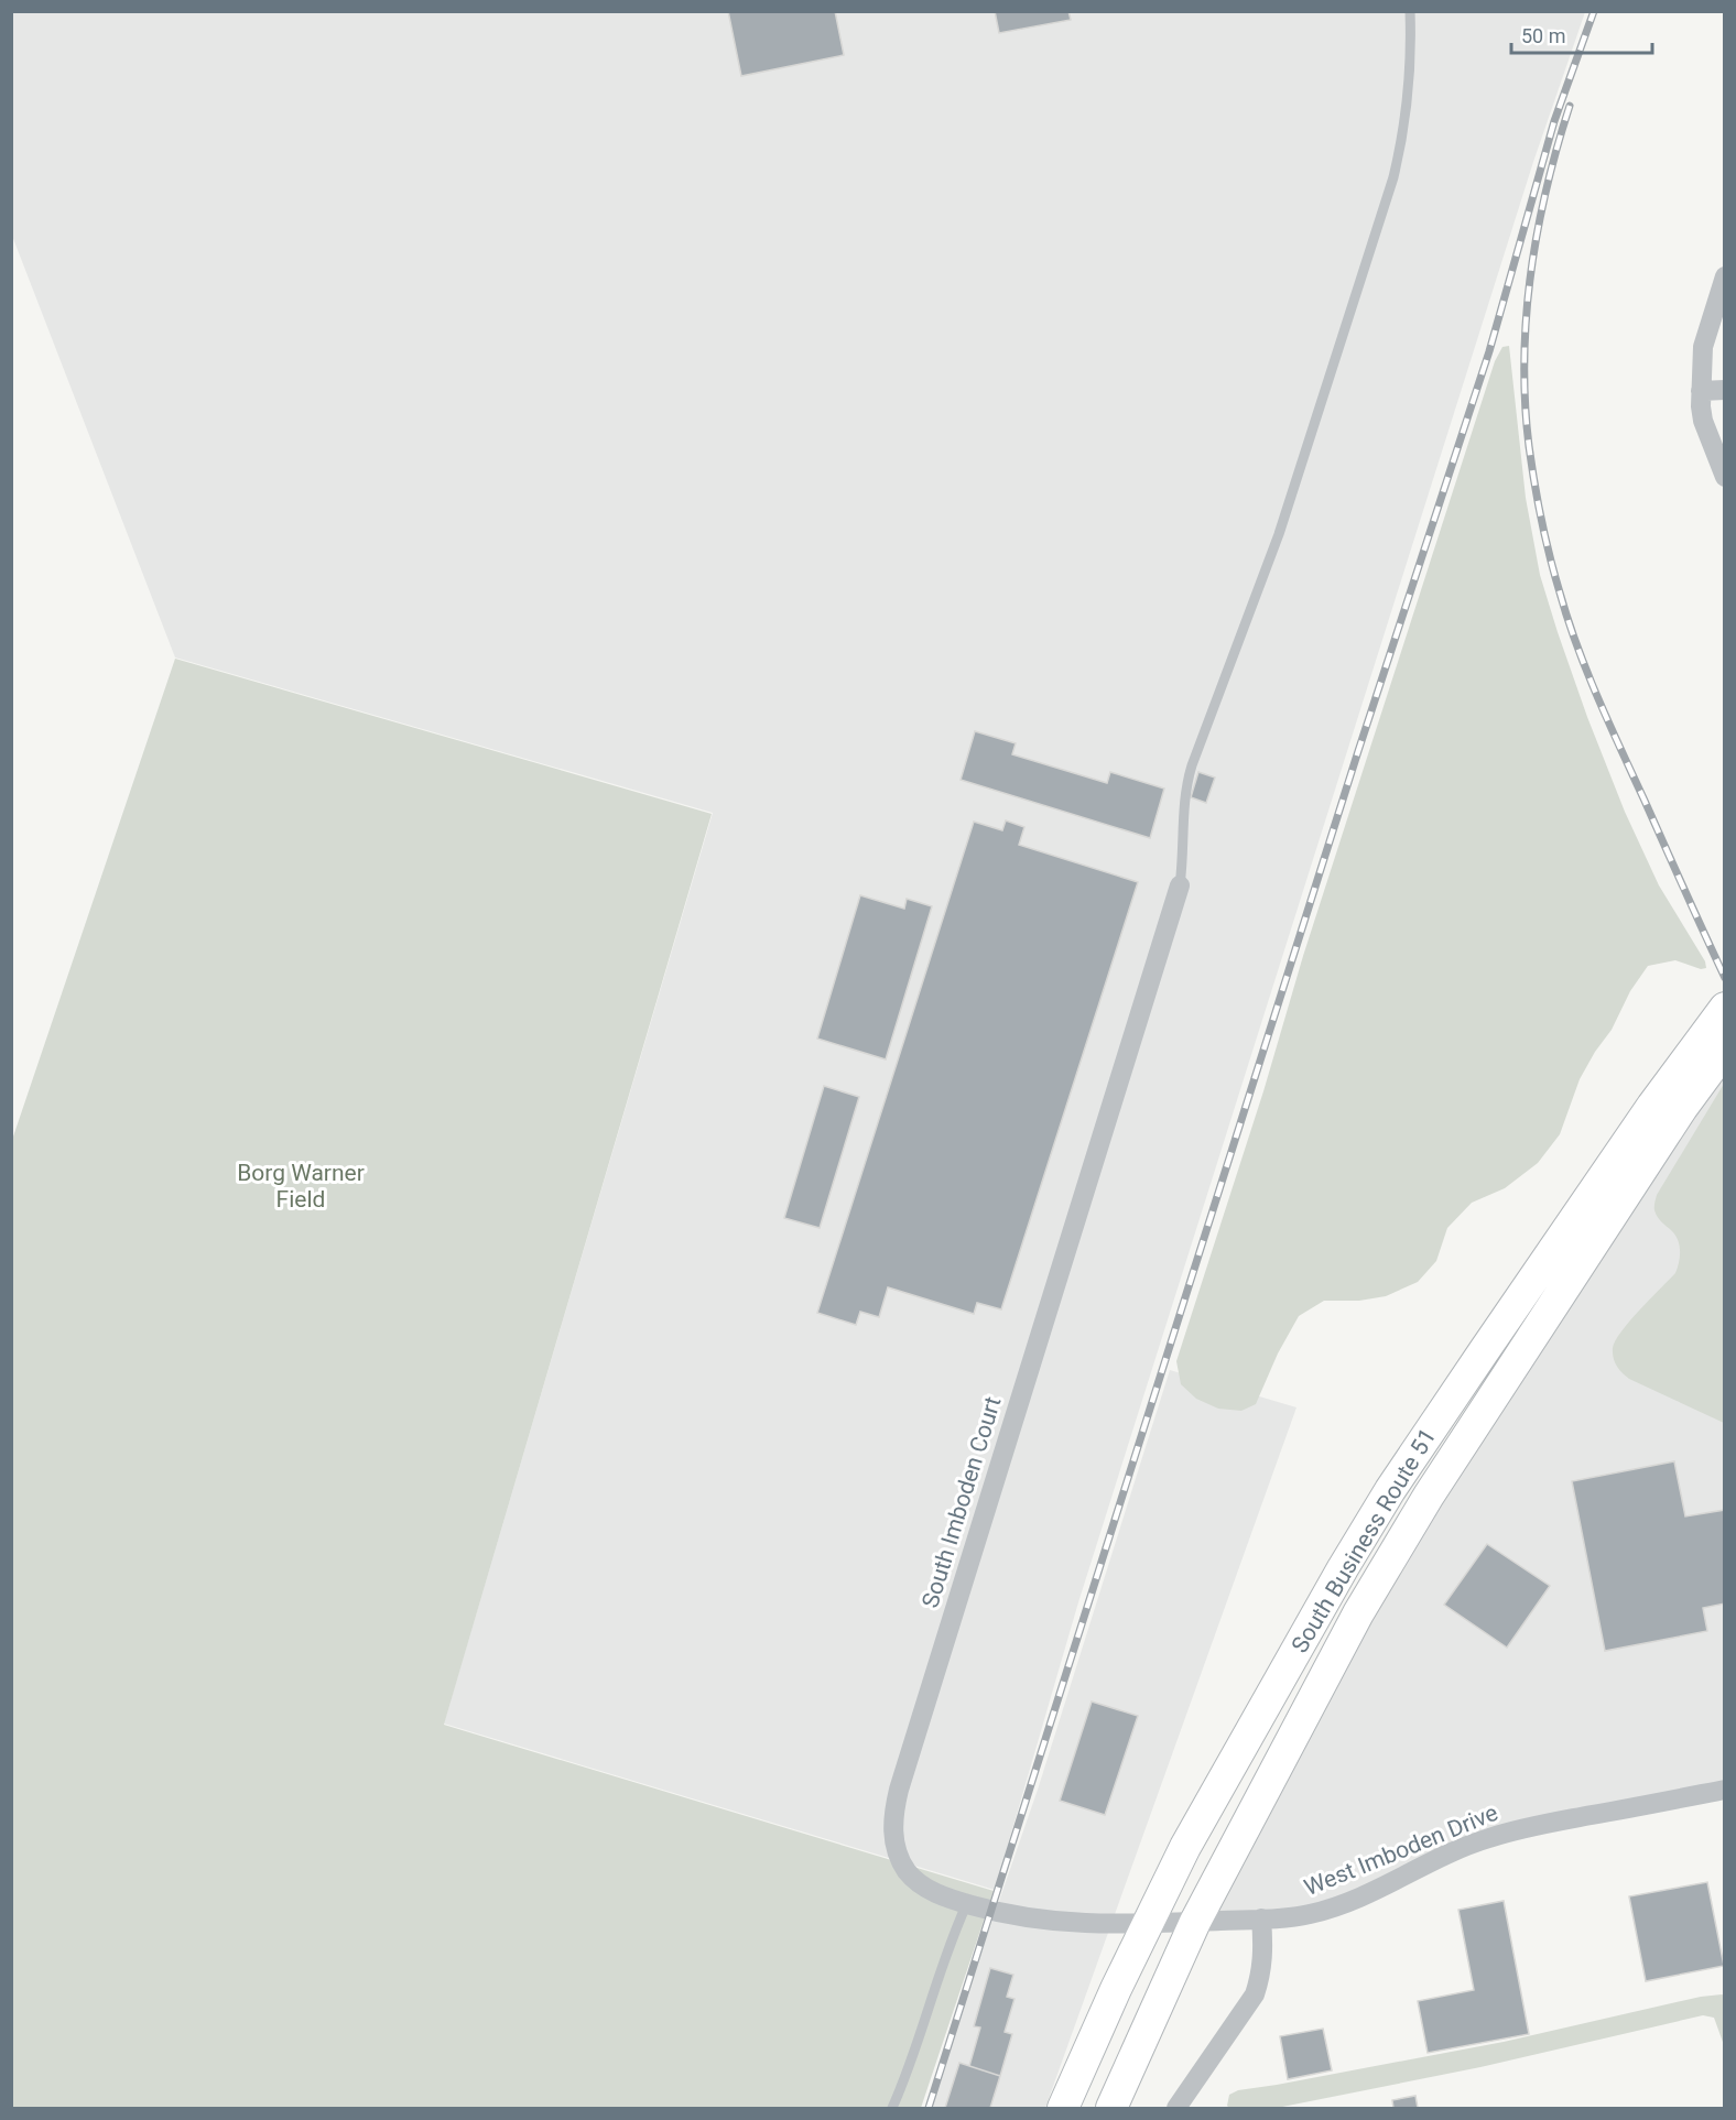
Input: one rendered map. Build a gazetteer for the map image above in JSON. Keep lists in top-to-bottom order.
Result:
{
  "streets": {
    "main road": ["South Business Route 51"],
    "street": ["South Imboden Court", "West Imboden Drive"]
  },
  "crossings": [
    ["South Imboden Court", "South Business Route 51"],
    ["South Imboden Court", "West Imboden Drive"],
    ["South Business Route 51", "West Imboden Drive"]
  ],
  "parks": ["Borg Warner Field"],
  "scale_bar": "50 m"
}
